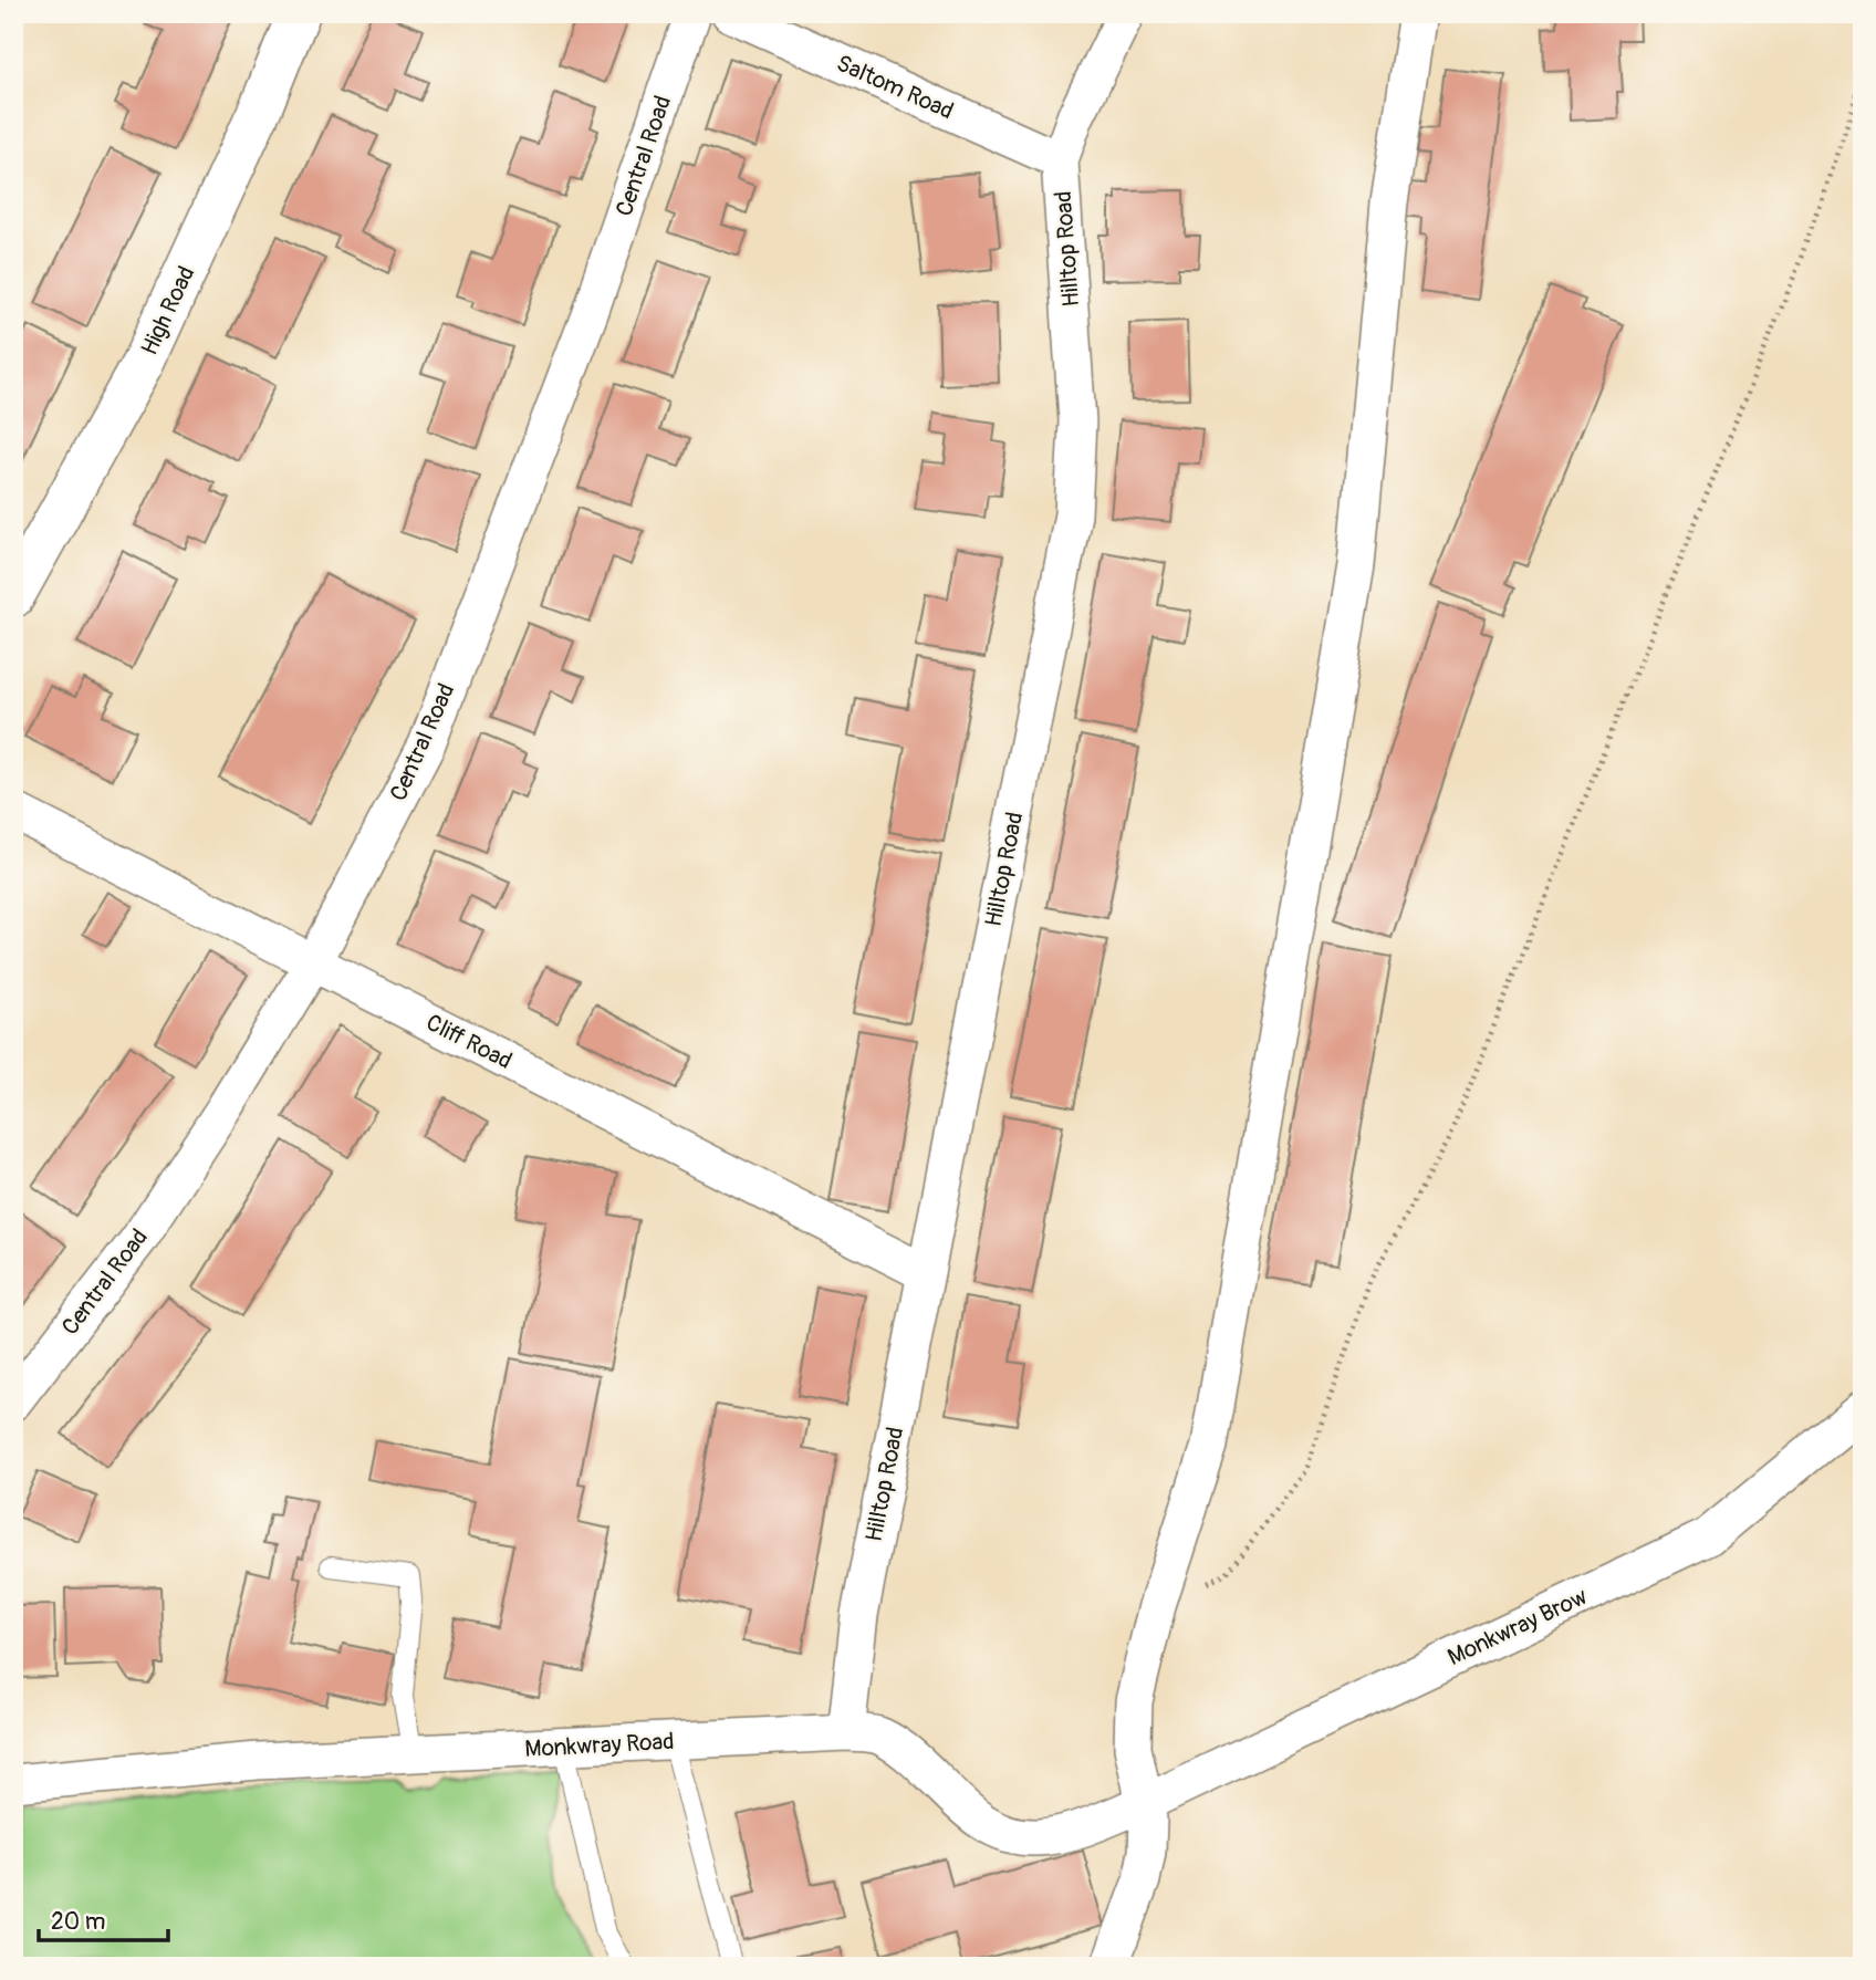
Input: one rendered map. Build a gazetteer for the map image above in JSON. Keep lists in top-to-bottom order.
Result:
{
  "streets": {
    "street": [
      "Saltom Road",
      "Central Road",
      "Hilltop Road",
      "High Road",
      "Cliff Road",
      "Monkwray Brow",
      "Monkwray Road"
    ]
  },
  "crossings": [
    ["Saltom Road", "Hilltop Road"],
    ["Central Road", "Cliff Road"],
    ["Hilltop Road", "Cliff Road"],
    ["Hilltop Road", "Monkwray Road"],
    ["Monkwray Brow", "Monkwray Road"]
  ],
  "scale_bar": "20 m"
}
